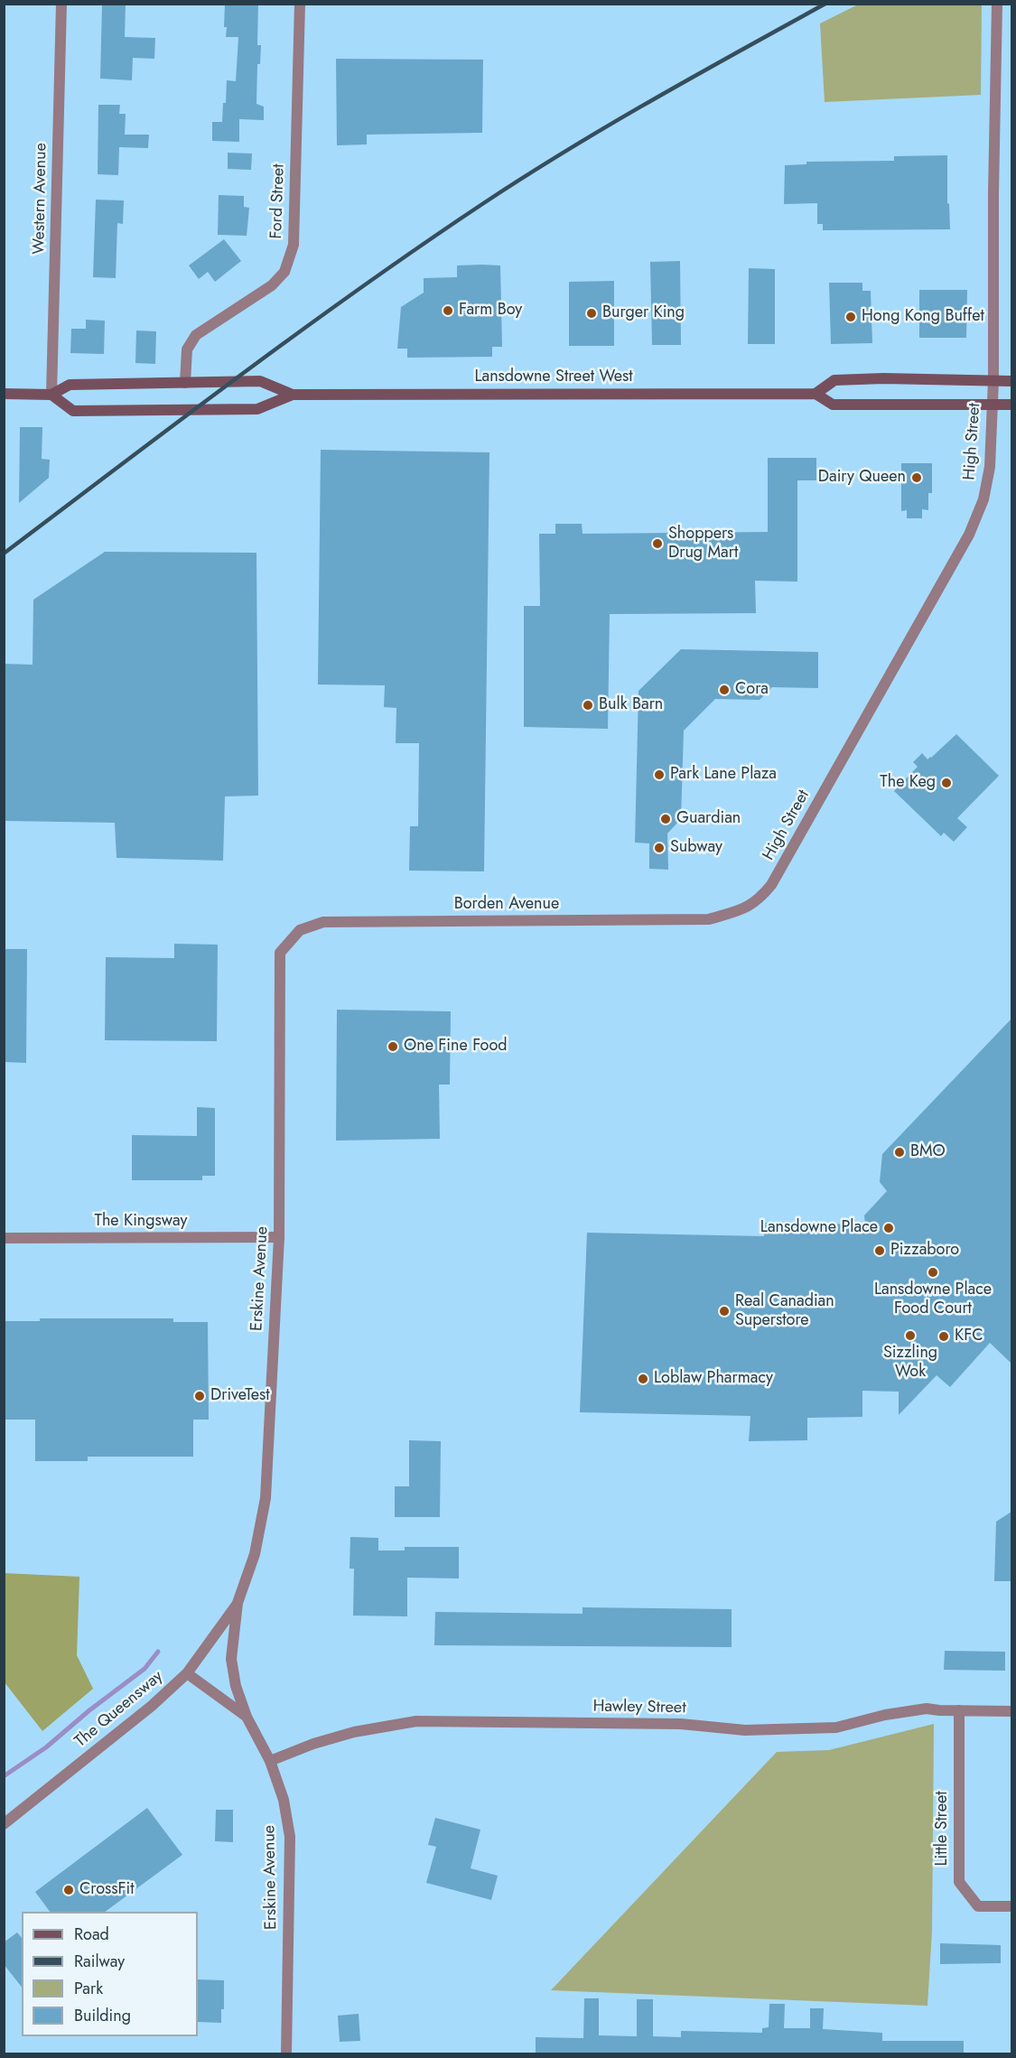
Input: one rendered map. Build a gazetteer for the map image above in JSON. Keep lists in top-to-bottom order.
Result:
{
  "streets": {
    "main road": ["Lansdowne Street West"],
    "street": [
      "Western Avenue",
      "Ford Street",
      "High Street",
      "Borden Avenue",
      "The Kingsway",
      "Erskine Avenue",
      "Hawley Street",
      "The Queensway",
      "Little Street"
    ]
  },
  "crossings": [
    ["Western Avenue", "Lansdowne Street West"],
    ["Ford Street", "Lansdowne Street West"],
    ["Lansdowne Street West", "High Street"],
    ["High Street", "Borden Avenue"],
    ["Borden Avenue", "Erskine Avenue"],
    ["The Kingsway", "Erskine Avenue"],
    ["Erskine Avenue", "Hawley Street"],
    ["Erskine Avenue", "The Queensway"],
    ["Hawley Street", "Little Street"]
  ],
  "places": [
    "Farm Boy",
    "Burger King",
    "Hong Kong Buffet",
    "Dairy Queen",
    "Shoppers Drug Mart",
    "Cora",
    "Bulk Barn",
    "Park Lane Plaza",
    "The Keg",
    "Guardian",
    "Subway",
    "One Fine Food",
    "BMO",
    "Lansdowne Place",
    "Pizzaboro",
    "Lansdowne Place Food Court",
    "Real Canadian Superstore",
    "Sizzling Wok",
    "KFC",
    "Loblaw Pharmacy",
    "DriveTest",
    "CrossFit"
  ],
  "legend": [
    "Road",
    "Railway",
    "Park",
    "Building"
  ]
}
